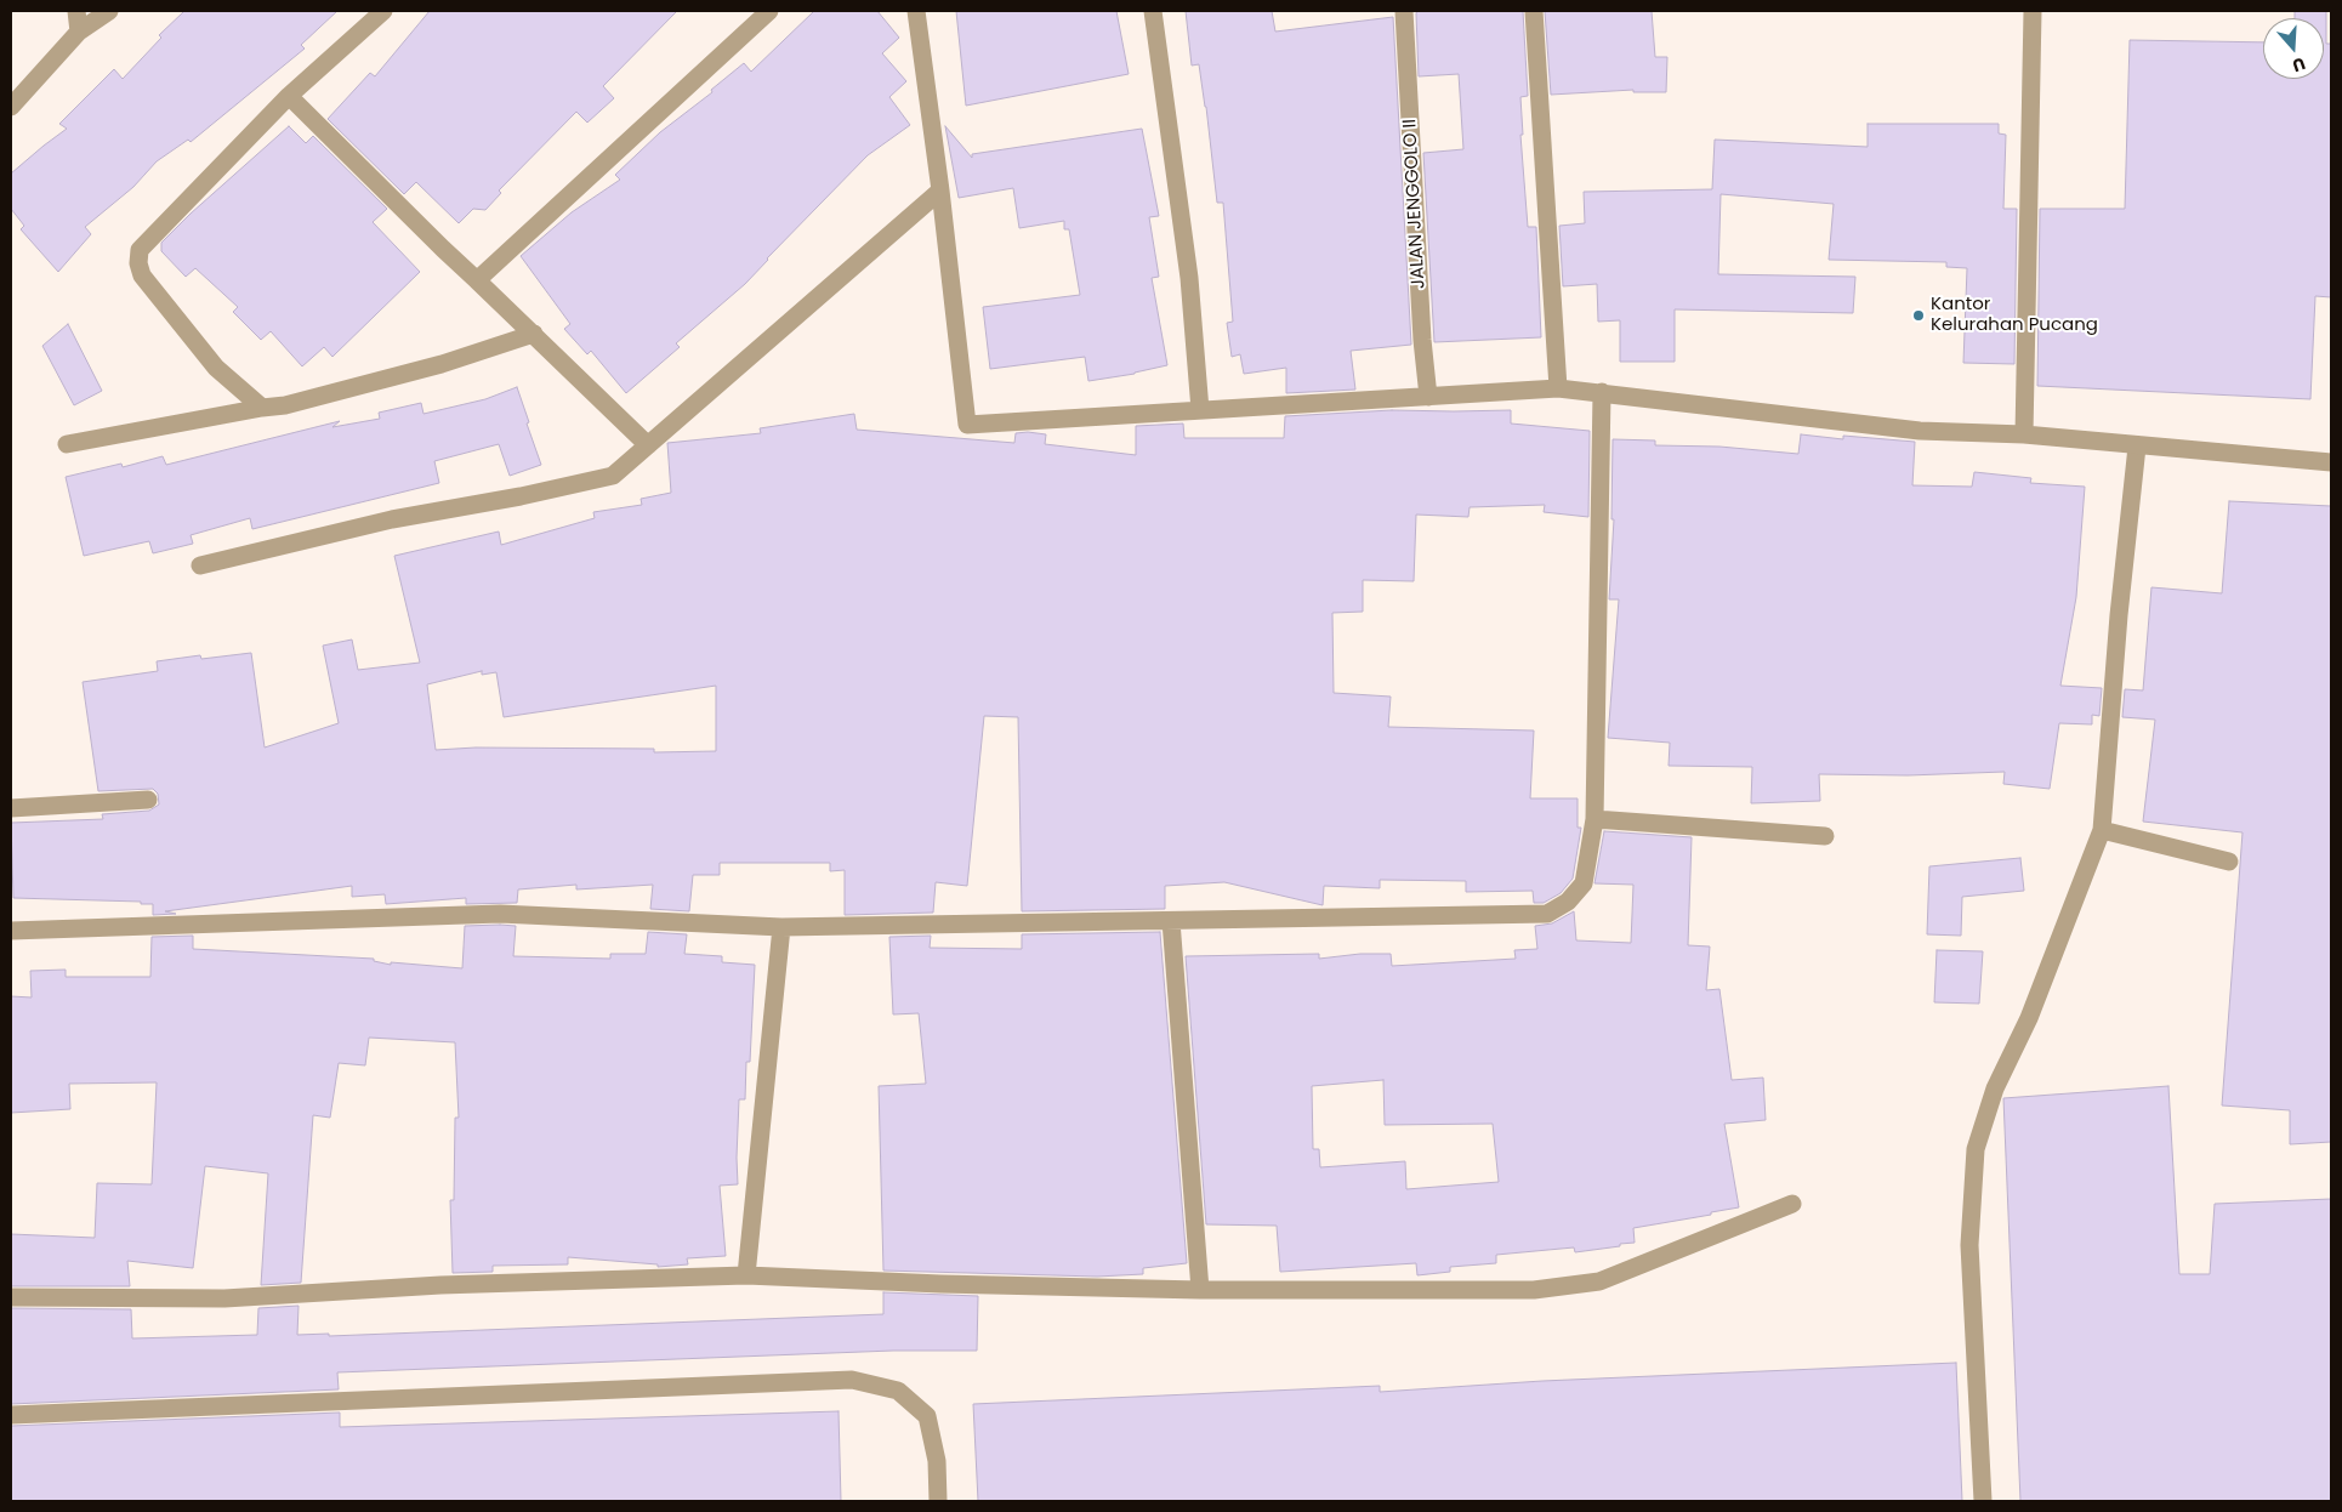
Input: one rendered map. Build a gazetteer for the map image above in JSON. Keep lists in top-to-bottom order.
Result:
{
  "streets": {
    "street": ["JALAN JENGGOLO II"]
  },
  "places": ["Kantor Kelurahan Pucang"],
  "north": "bottom"
}
